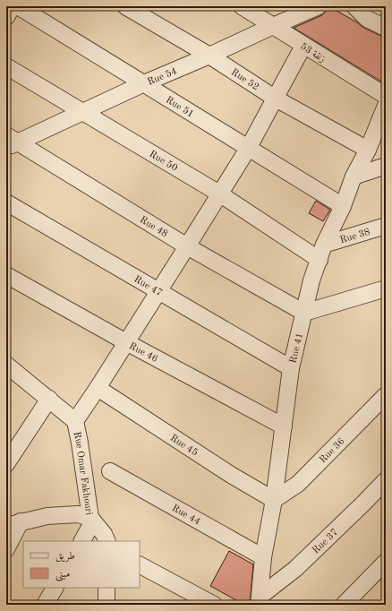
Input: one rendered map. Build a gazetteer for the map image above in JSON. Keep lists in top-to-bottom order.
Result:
{
  "streets": {
    "street": [
      "زنقة 53",
      "Rue 54",
      "Rue 52",
      "Rue 51",
      "Rue 50",
      "Rue 48",
      "Rue 38",
      "Rue 47",
      "Rue 41",
      "Rue 46",
      "Rue 45",
      "Rue 36",
      "Rue Omar Fakhouri",
      "Rue 44",
      "Rue 37"
    ]
  },
  "crossings": [
    ["زنقة 53", "Rue 54"],
    ["Rue 54", "Rue 52"],
    ["Rue 54", "Rue 51"],
    ["Rue 54", "Rue 50"],
    ["Rue 54", "Rue 48"],
    ["Rue 52", "Rue 41"],
    ["Rue 51", "Rue 41"],
    ["Rue 50", "Rue 38"],
    ["Rue 50", "Rue 41"],
    ["Rue 48", "Rue 41"],
    ["Rue 38", "Rue 41"],
    ["Rue 47", "Rue 41"],
    ["Rue 41", "Rue 46"],
    ["Rue 41", "Rue 45"],
    ["Rue 41", "Rue 36"],
    ["Rue 41", "Rue 44"],
    ["Rue 41", "Rue 37"],
    ["Rue 45", "Rue 36"]
  ],
  "legend": ["طريق", "مبنى"]
}
